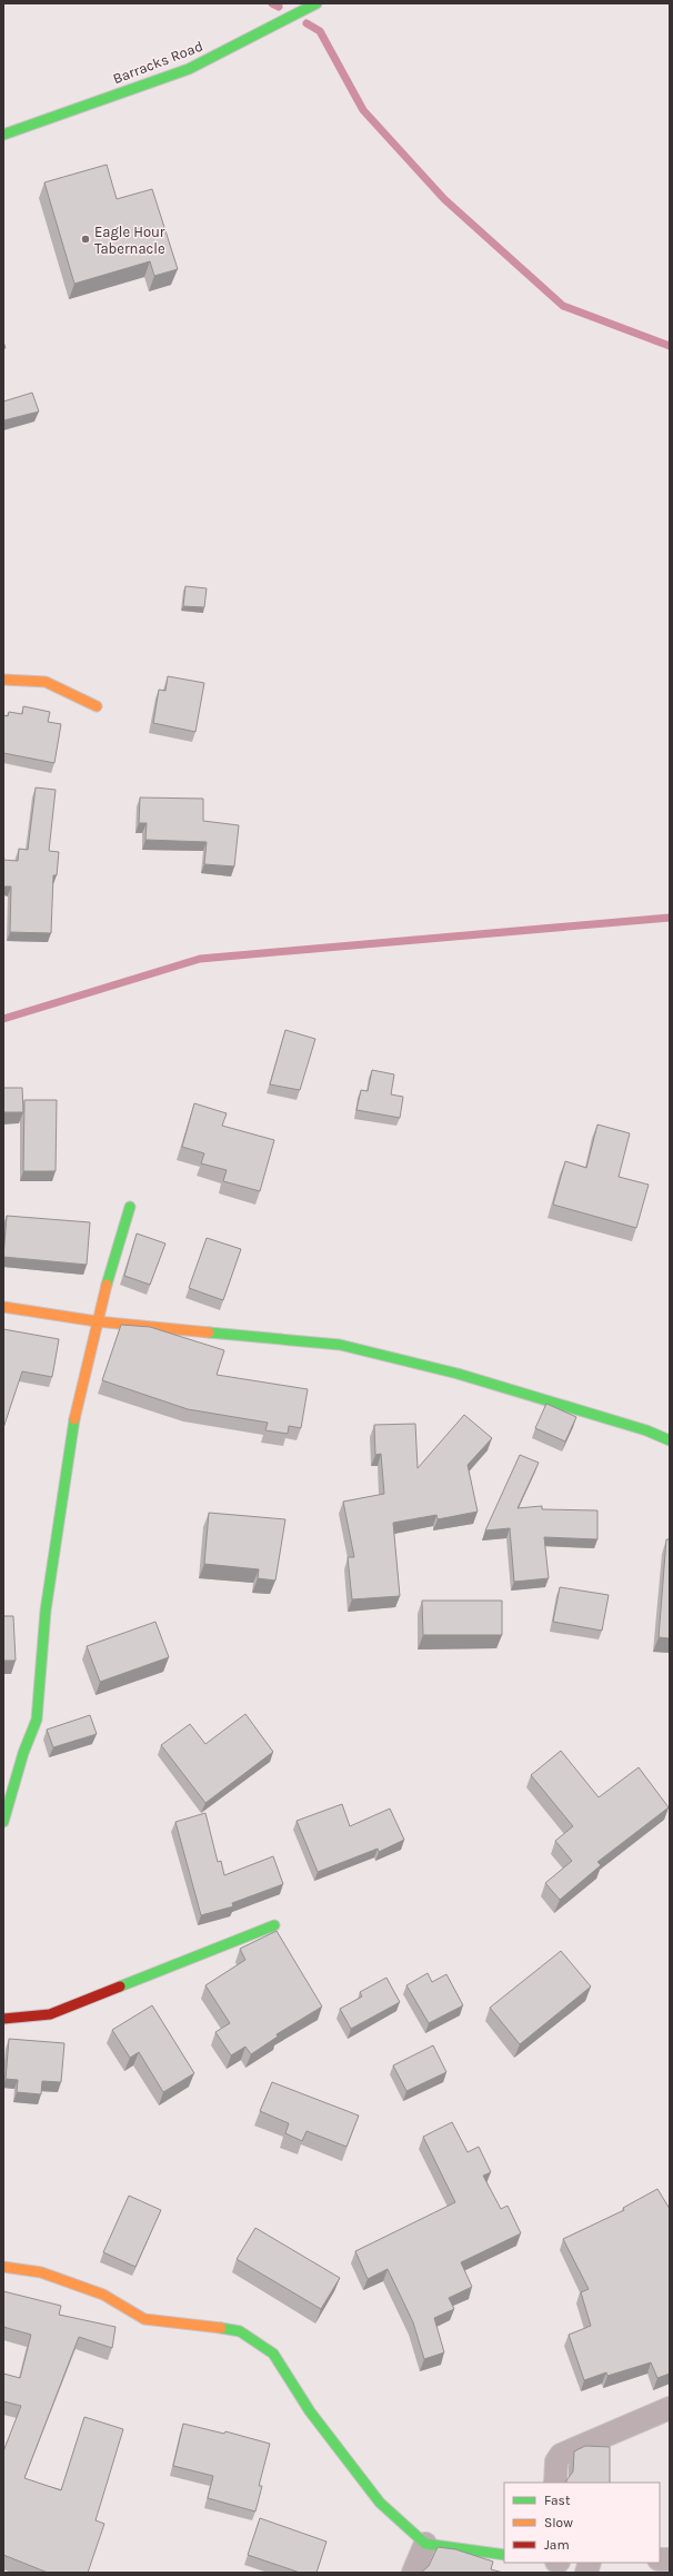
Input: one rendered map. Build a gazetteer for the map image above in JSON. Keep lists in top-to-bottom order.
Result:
{
  "streets": {
    "street": ["Barracks Road"]
  },
  "places": ["Eagle Hour Tabernacle"],
  "legend": ["Fast", "Slow", "Jam"]
}
